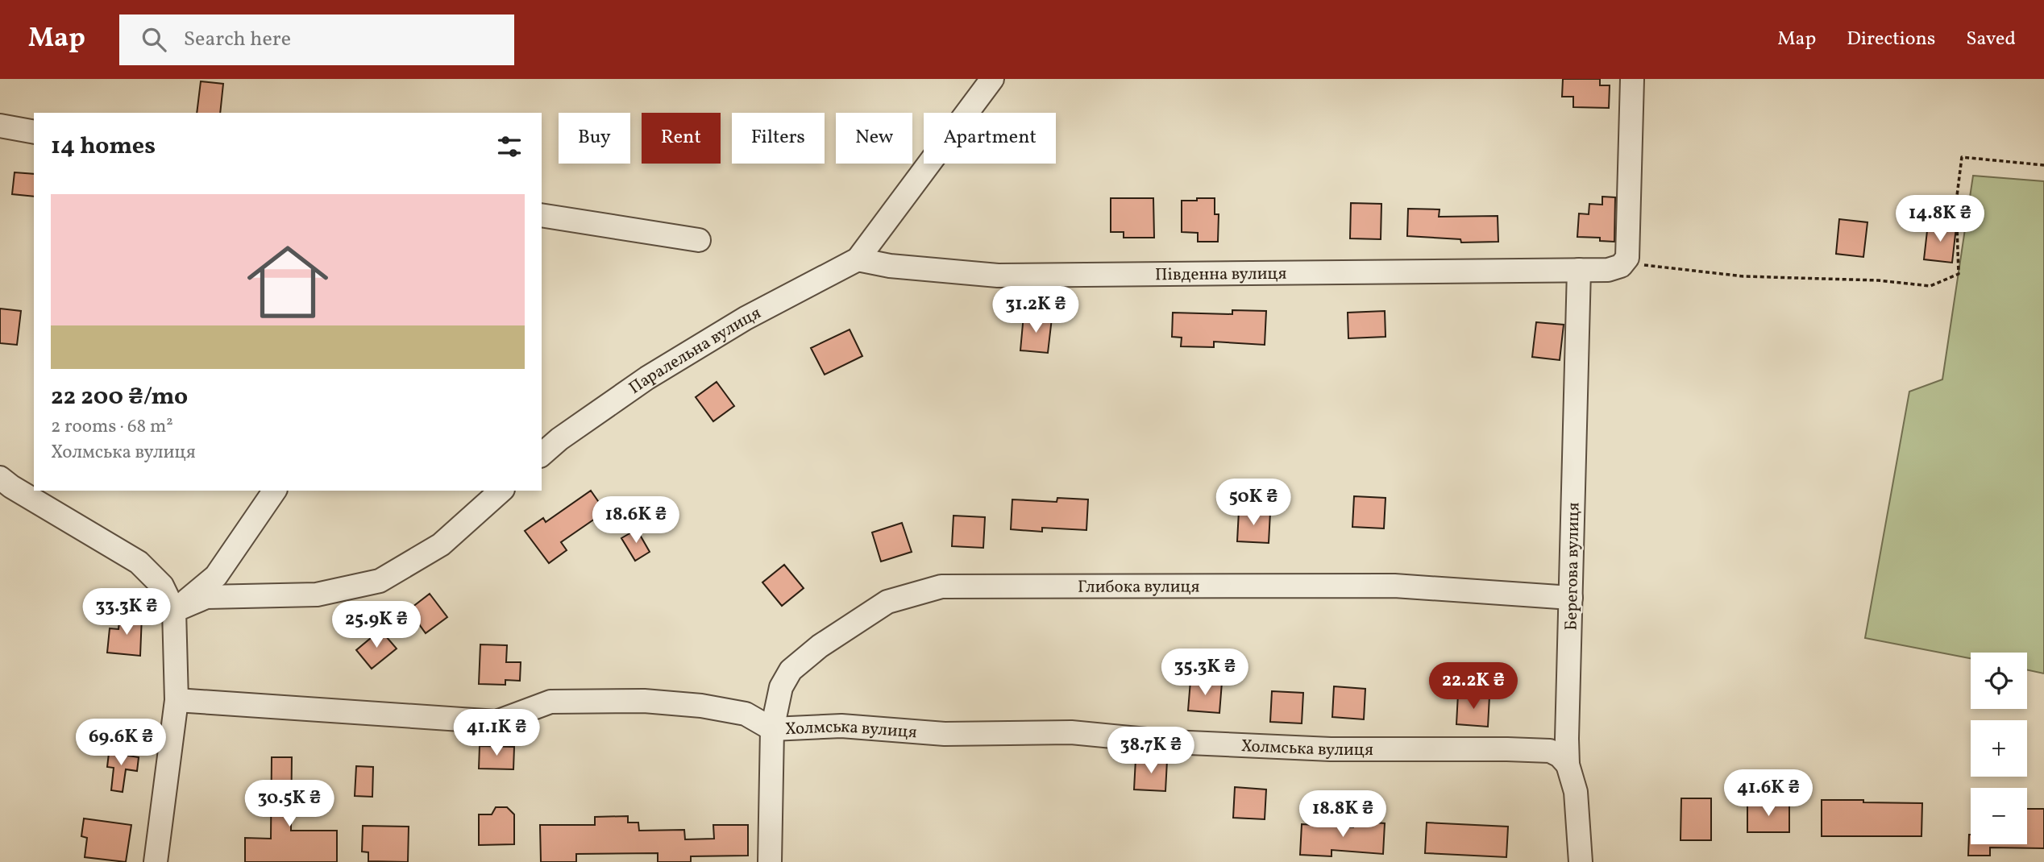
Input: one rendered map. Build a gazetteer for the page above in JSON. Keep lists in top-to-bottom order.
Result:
{
  "streets": {
    "street": [
      "Південна вулиця",
      "Паралельна вулиця",
      "Берегова вулиця",
      "Глибока вулиця",
      "Холмська вулиця"
    ]
  },
  "crossings": [
    ["Південна вулиця", "Паралельна вулиця"],
    ["Південна вулиця", "Берегова вулиця"],
    ["Берегова вулиця", "Глибока вулиця"],
    ["Берегова вулиця", "Холмська вулиця"],
    ["Глибока вулиця", "Холмська вулиця"]
  ],
  "page": {
    "header": "Map",
    "search": "Search here",
    "nav": ["Map", "Directions", "Saved"],
    "chip": [
      "Buy",
      "Rent",
      "Filters",
      "New",
      "Apartment"
    ],
    "heading": "14 homes",
    "list": [
      {
        "name": "22 200 ₴/mo",
        "note": "2 rooms · 68 m² · Холмська вулиця"
      }
    ],
    "price": [
      "14.8K ₴",
      "31.2K ₴",
      "50K ₴",
      "18.6K ₴",
      "33.3K ₴",
      "25.9K ₴",
      "35.3K ₴",
      "22.2K ₴",
      "41.1K ₴",
      "69.6K ₴",
      "38.7K ₴",
      "41.6K ₴",
      "30.5K ₴",
      "18.8K ₴"
    ],
    "map_buttons": ["+", "−"]
  }
}
